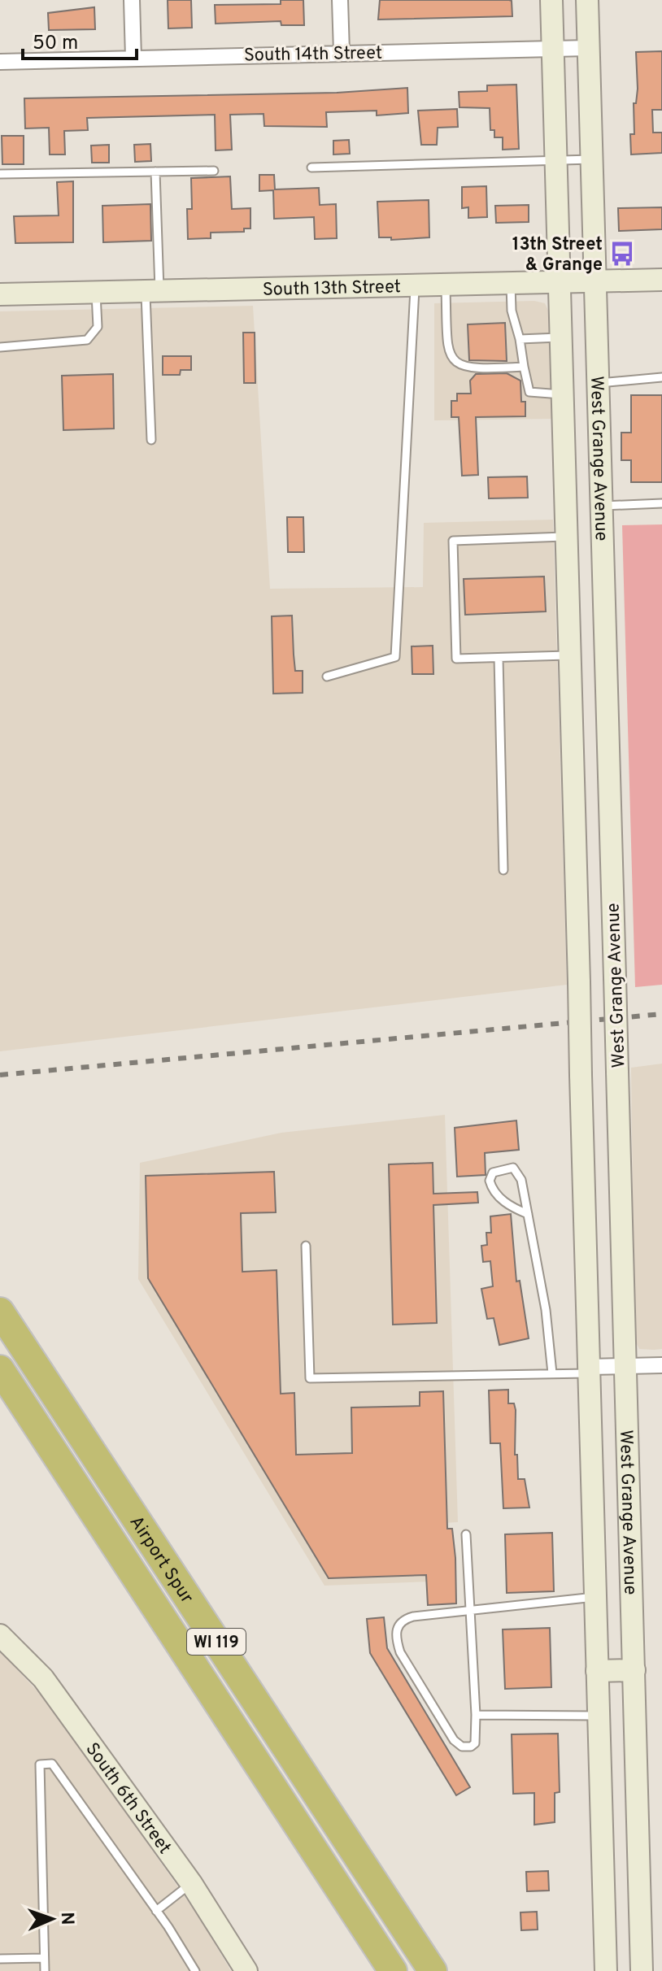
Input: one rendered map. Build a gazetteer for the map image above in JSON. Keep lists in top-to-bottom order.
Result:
{
  "streets": {
    "highway": ["Airport Spur", "WI 119"],
    "street": [
      "South 14th Street",
      "South 13th Street",
      "West Grange Avenue",
      "South 6th Street"
    ]
  },
  "crossings": [
    ["South 14th Street", "West Grange Avenue"],
    ["South 13th Street", "West Grange Avenue"]
  ],
  "places": {
    "bus stop": ["13th Street & Grange"]
  },
  "scale_bar": "50 m",
  "north": "right"
}
